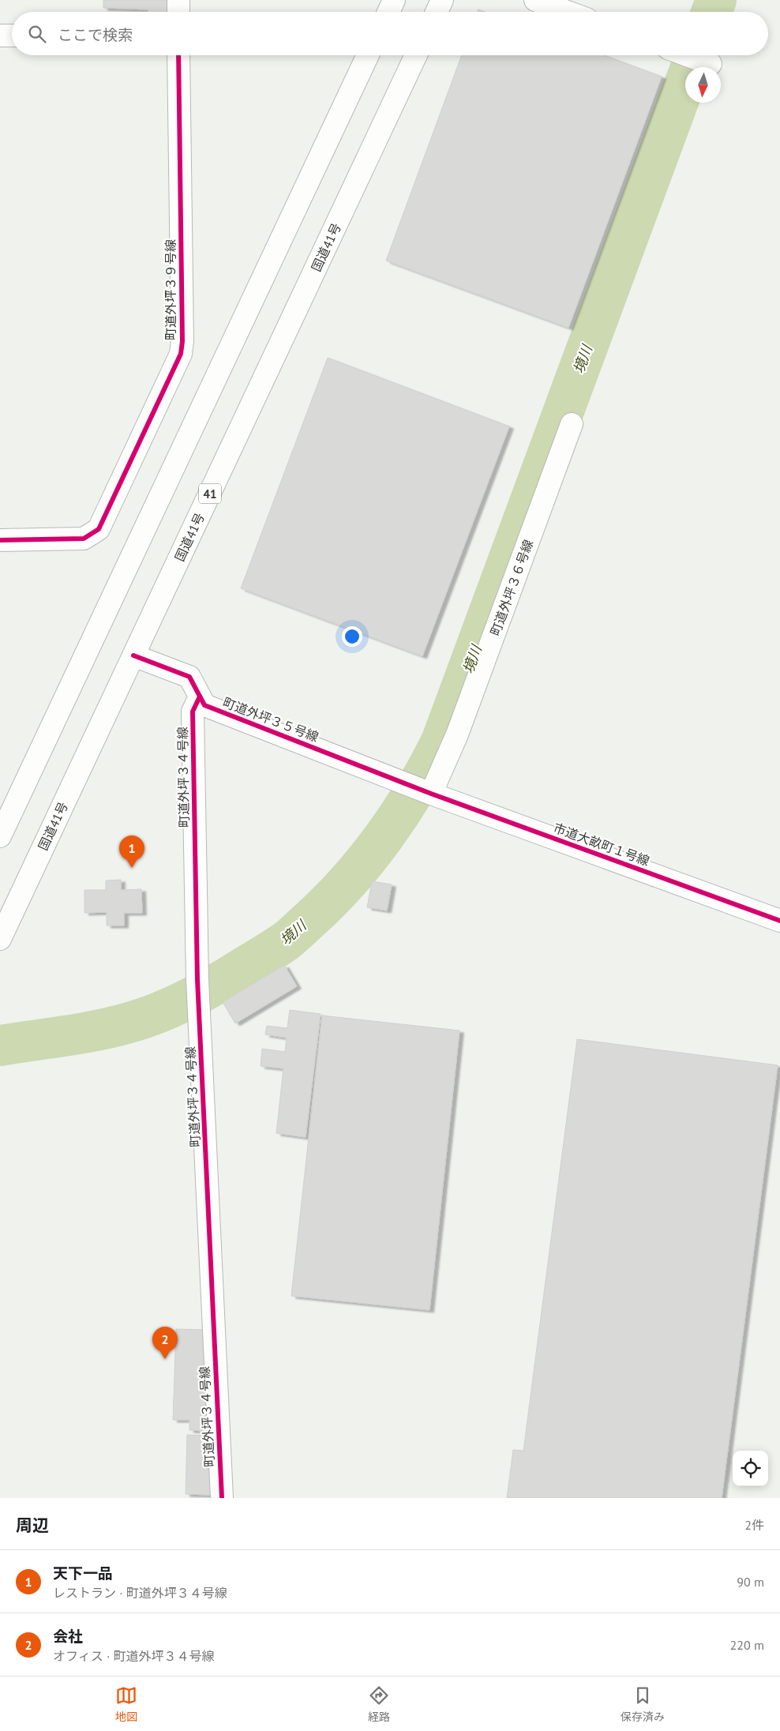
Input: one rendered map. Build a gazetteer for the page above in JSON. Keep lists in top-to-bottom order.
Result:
{
  "streets": {
    "main road": [
      "国道41号",
      "町道外坪３９号線",
      "41",
      "町道外坪３６号線",
      "町道外坪３５号線",
      "町道外坪３４号線",
      "市道大畝町１号線"
    ]
  },
  "crossings": [
    ["国道41号", "町道外坪３５号線"],
    ["町道外坪３６号線", "町道外坪３５号線"],
    ["町道外坪３６号線", "市道大畝町１号線"],
    ["町道外坪３５号線", "町道外坪３４号線"],
    ["町道外坪３５号線", "市道大畝町１号線"]
  ],
  "water": ["境川"],
  "north": "bottom",
  "page": {
    "search": "ここで検索",
    "pins": ["1", "2"],
    "heading": ["周辺", "2件"],
    "list": [
      {
        "mark": "1",
        "name": "天下一品",
        "note": "レストラン · 町道外坪３４号線",
        "value": "90 m"
      },
      {
        "mark": "2",
        "name": "会社",
        "note": "オフィス · 町道外坪３４号線",
        "value": "220 m"
      }
    ],
    "nav": ["地図", "経路", "保存済み"]
  }
}
